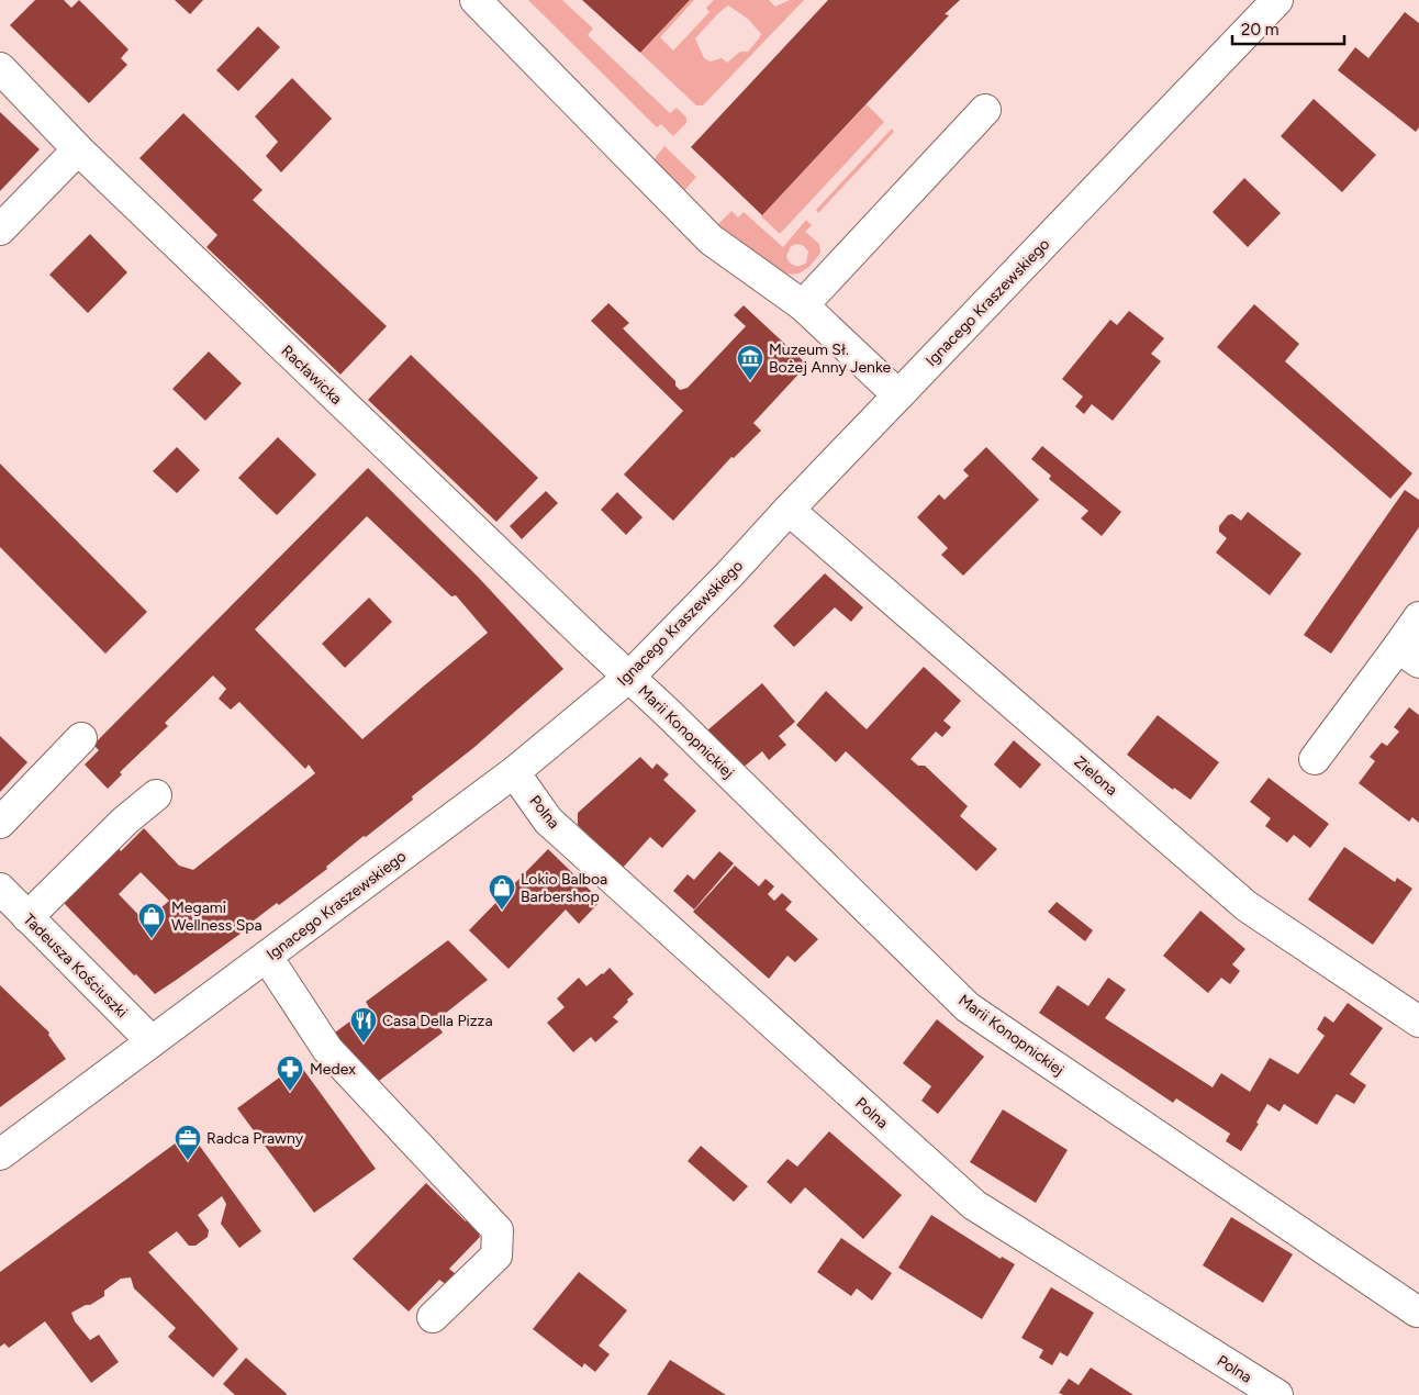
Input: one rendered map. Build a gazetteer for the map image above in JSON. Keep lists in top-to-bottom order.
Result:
{
  "streets": {
    "street": [
      "Ignacego Kraszewskiego",
      "Racławicka",
      "Marii Konopnickiej",
      "Zielona",
      "Polna",
      "Tadeusza Kościuszki"
    ]
  },
  "crossings": [
    ["Ignacego Kraszewskiego", "Racławicka"],
    ["Ignacego Kraszewskiego", "Marii Konopnickiej"],
    ["Ignacego Kraszewskiego", "Zielona"],
    ["Ignacego Kraszewskiego", "Polna"],
    ["Ignacego Kraszewskiego", "Tadeusza Kościuszki"],
    ["Racławicka", "Marii Konopnickiej"]
  ],
  "places": {
    "museum": ["Muzeum Sł. Bożej Anny Jenke"],
    "shop": ["Lokio Balboa Barbershop", "Megami Wellness Spa"],
    "restaurant": ["Casa Della Pizza"],
    "pharmacy": ["Medex"],
    "office": ["Radca Prawny"]
  },
  "scale_bar": "20 m"
}
